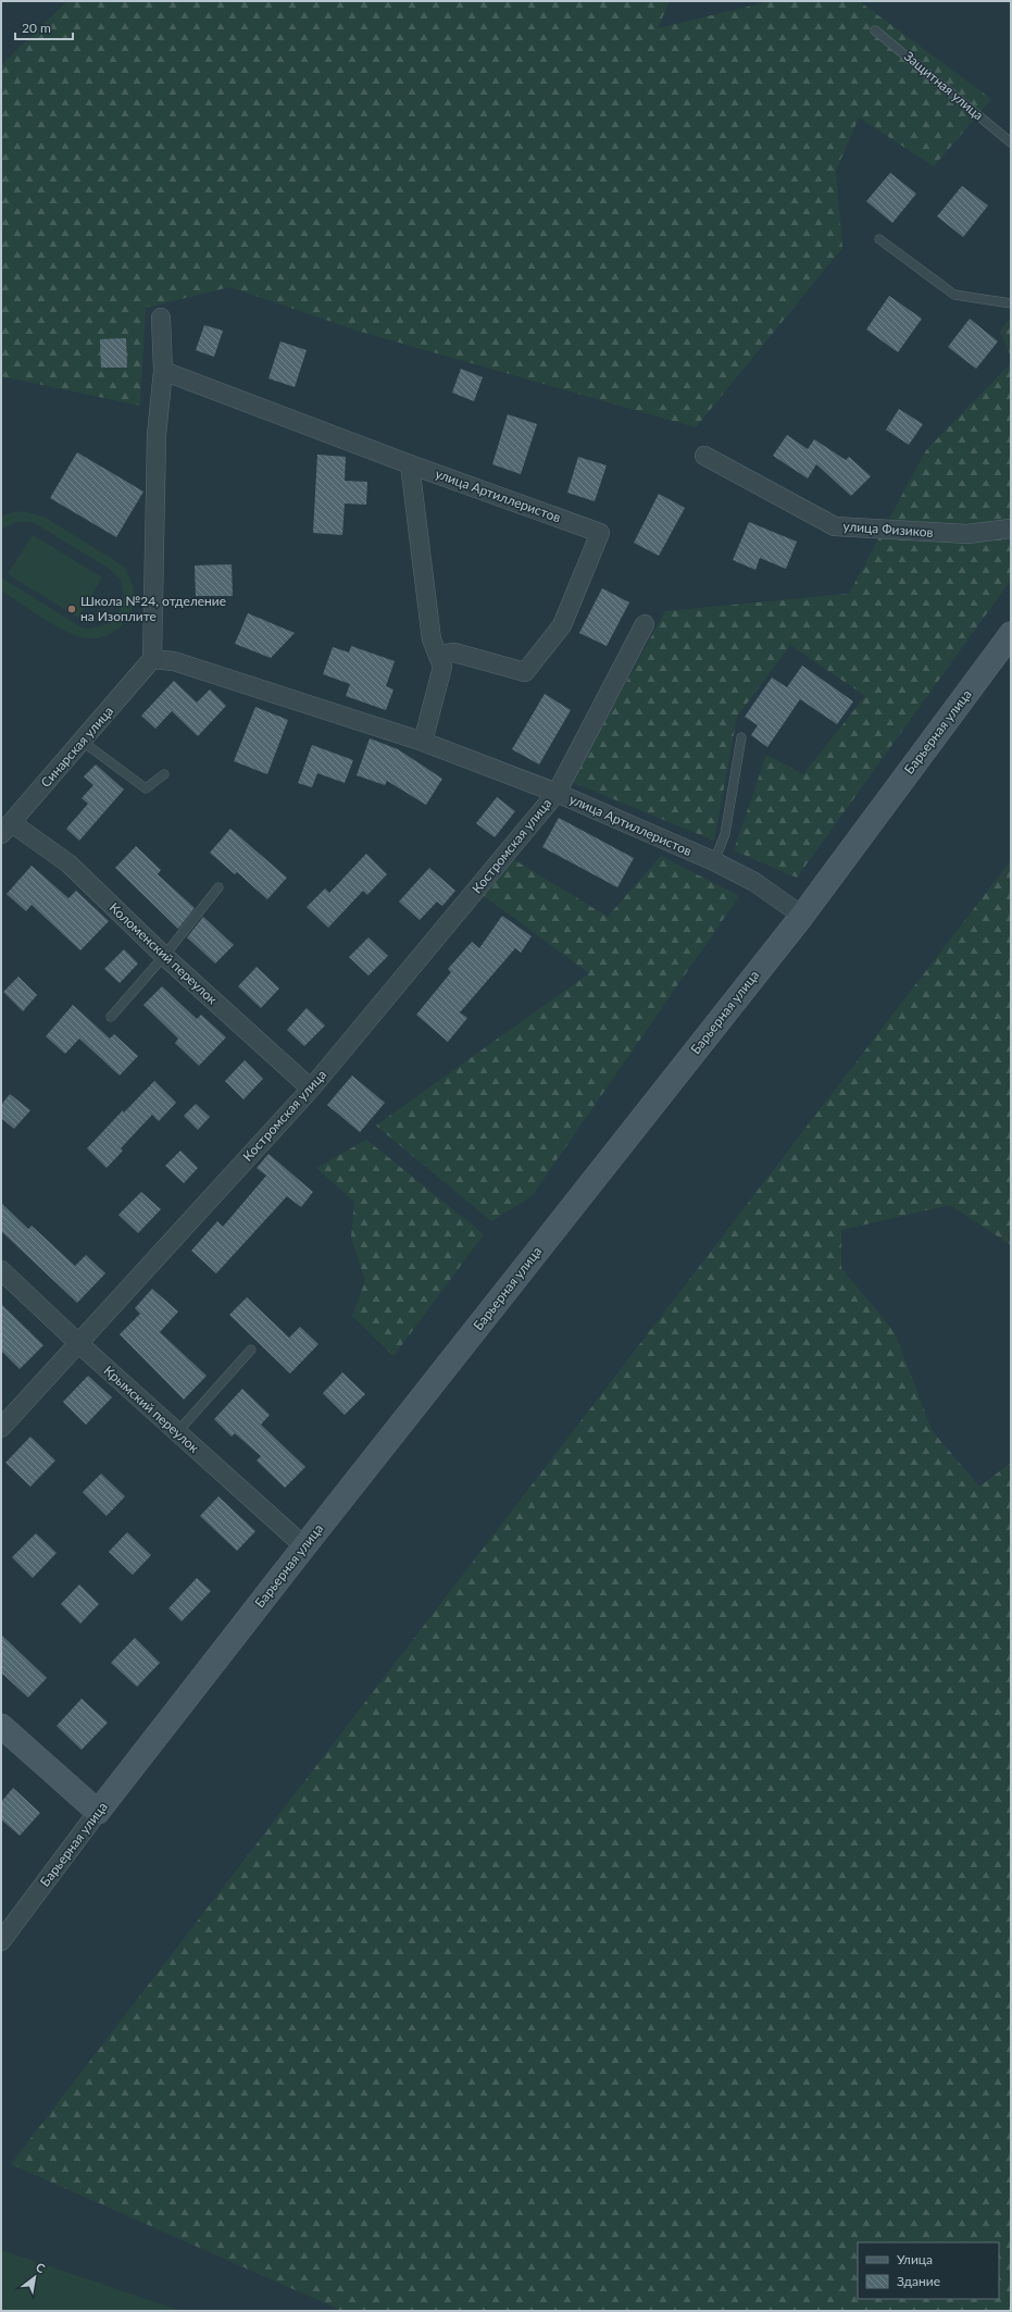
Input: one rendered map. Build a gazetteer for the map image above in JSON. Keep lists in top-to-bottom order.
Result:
{
  "streets": {
    "street": [
      "улица Артиллеристов",
      "улица Физиков",
      "Барьерная улица",
      "Синарская улица",
      "Костромская улица",
      "Коломенский переулок",
      "Крымский переулок"
    ],
    "lane": ["Защитная улица"]
  },
  "crossings": [
    ["улица Артиллеристов", "Барьерная улица"],
    ["улица Артиллеристов", "Синарская улица"],
    ["улица Артиллеристов", "Костромская улица"],
    ["Барьерная улица", "Крымский переулок"],
    ["Синарская улица", "Коломенский переулок"],
    ["Костромская улица", "Коломенский переулок"],
    ["Костромская улица", "Крымский переулок"]
  ],
  "places": ["Школа №24, отделение на Изоплите"],
  "legend": ["Улица", "Здание"],
  "scale_bar": "20 m",
  "north": "top right"
}
